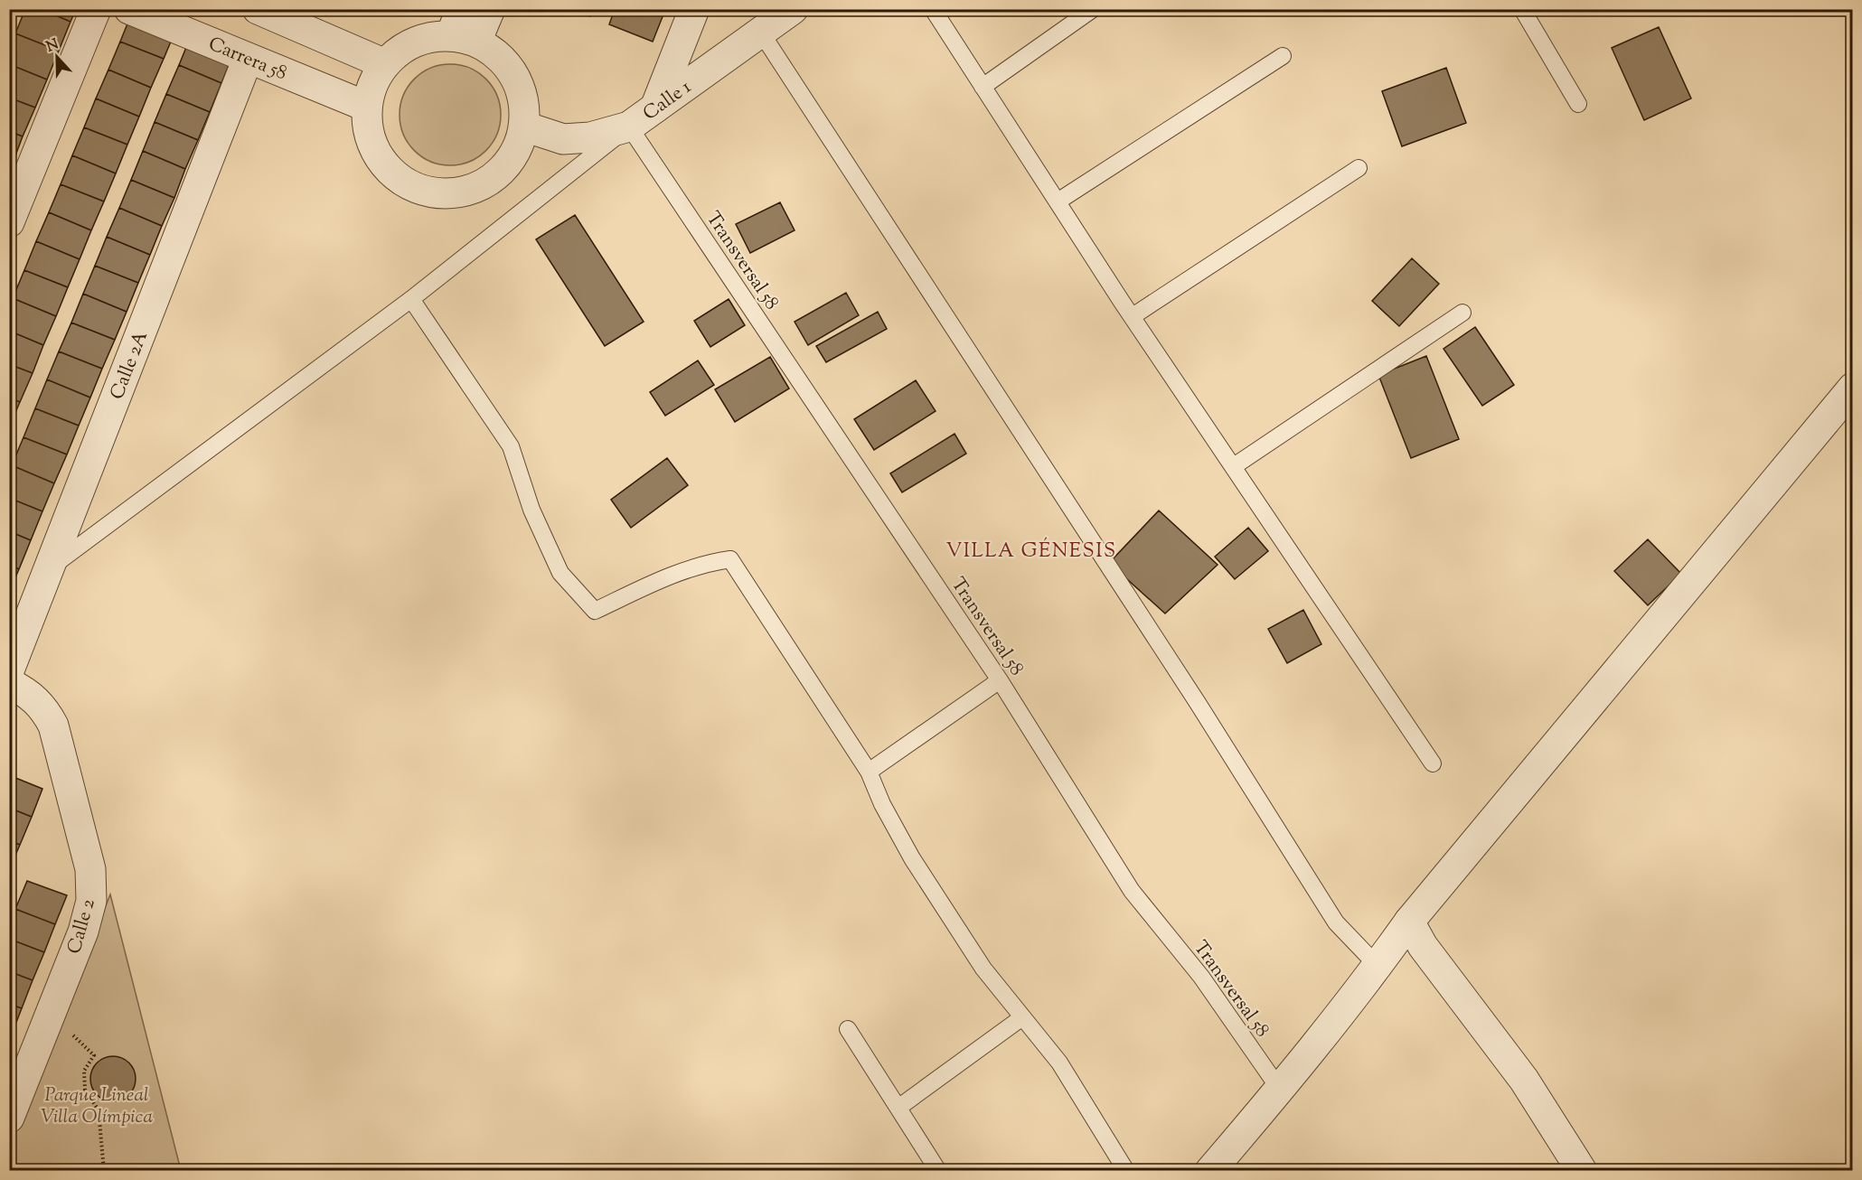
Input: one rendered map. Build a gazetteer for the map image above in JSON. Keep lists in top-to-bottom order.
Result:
{
  "streets": {
    "street": [
      "Carrera 58",
      "Calle 1",
      "Calle 2A",
      "Calle 2"
    ],
    "lane": ["Transversal 58"]
  },
  "crossings": [
    ["Carrera 58", "Calle 1"],
    ["Carrera 58", "Calle 2A"],
    ["Calle 1", "Transversal 58"]
  ],
  "districts": ["VILLA GÉNESIS"],
  "parks": ["Parque Lineal Villa Olímpica"],
  "north": "top"
}
